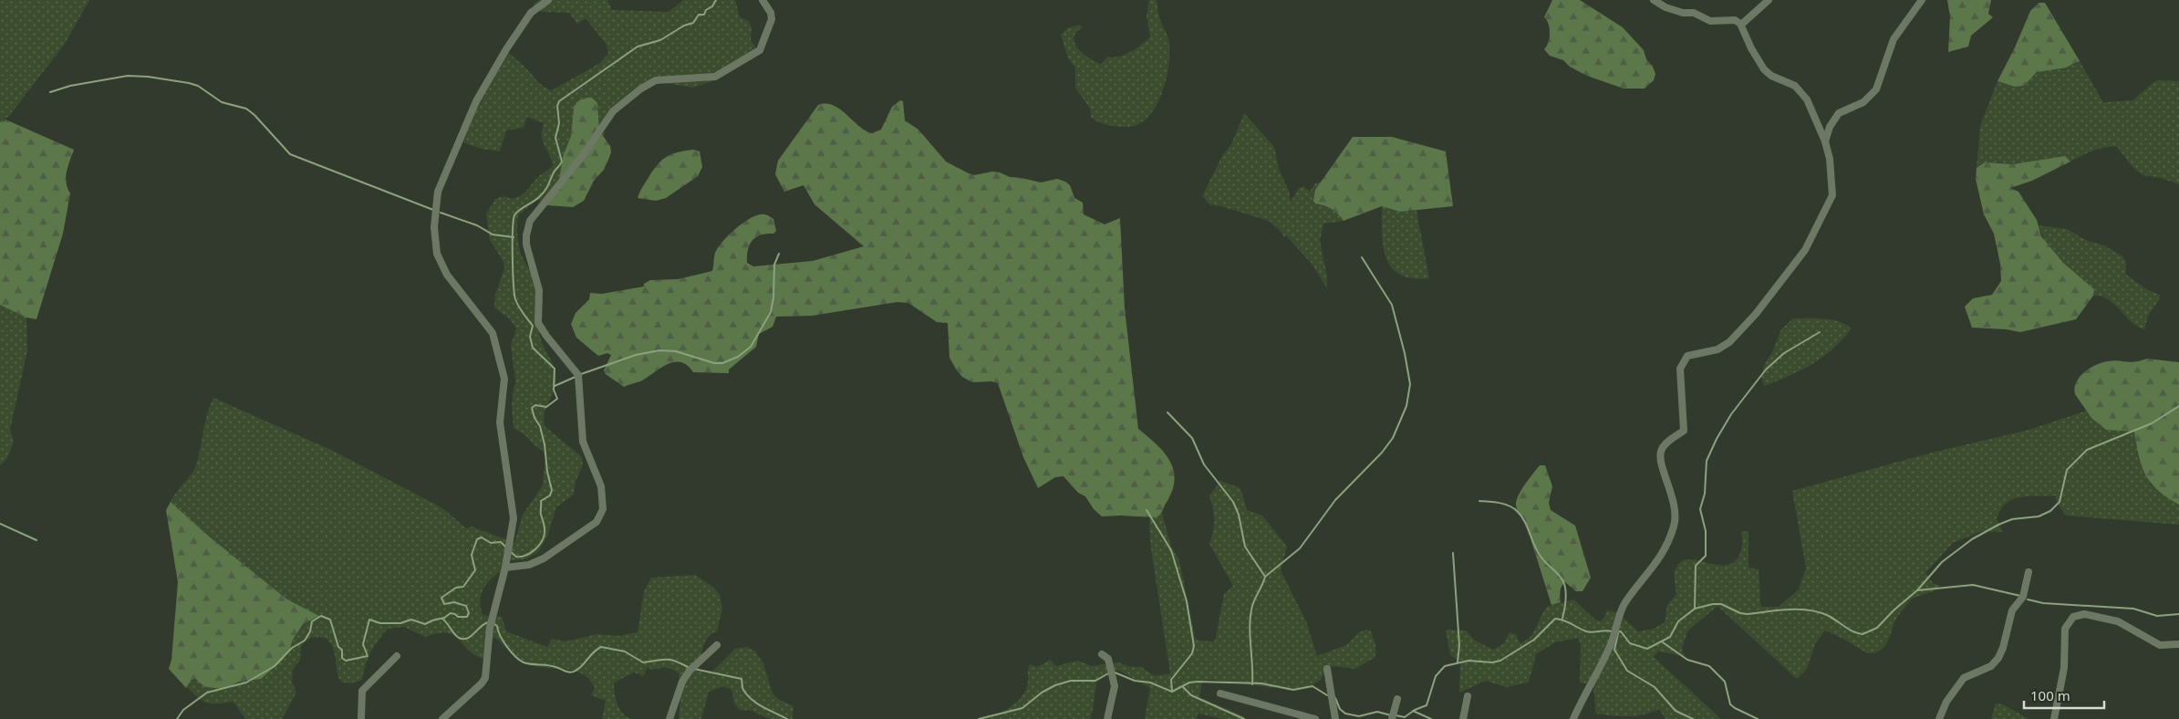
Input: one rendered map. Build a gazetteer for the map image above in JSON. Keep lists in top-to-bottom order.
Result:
{
  "scale_bar": "100 m"
}
